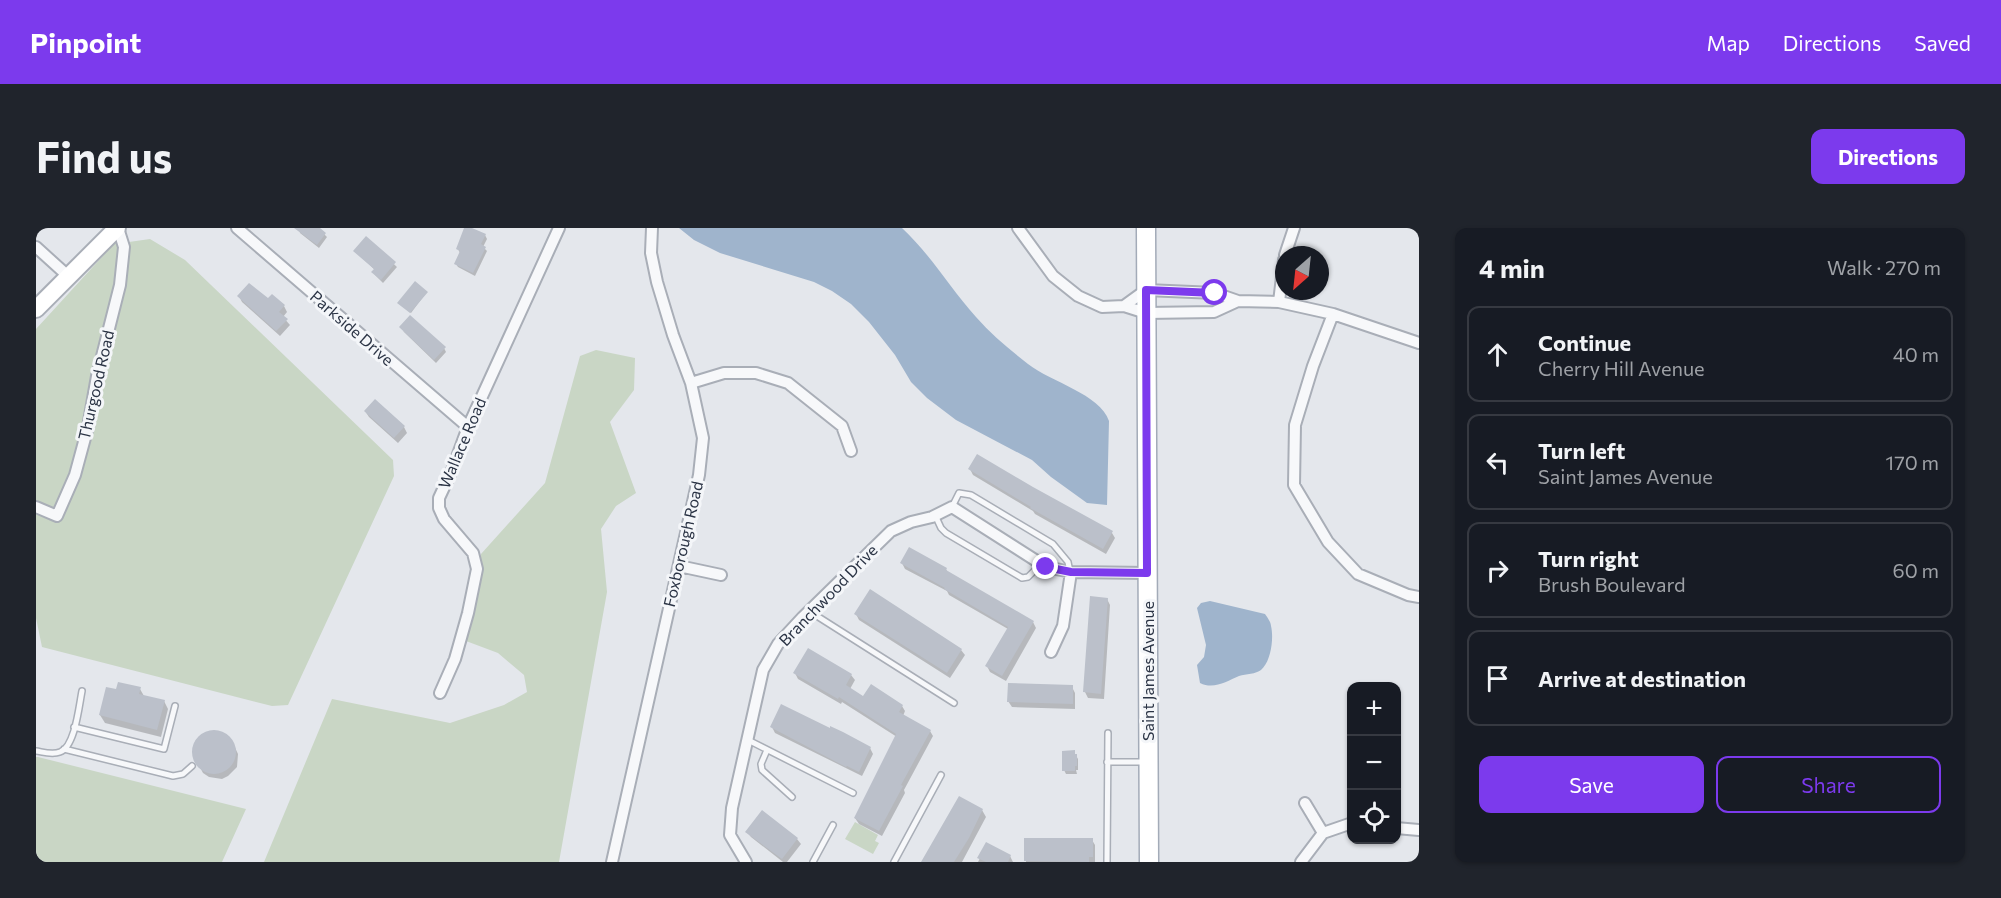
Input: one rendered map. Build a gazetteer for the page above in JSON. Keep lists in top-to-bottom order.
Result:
{
  "streets": {
    "main road": ["Saint James Avenue"],
    "street": [
      "Parkside Drive",
      "Thurgood Road",
      "Wallace Road",
      "Foxborough Road",
      "Branchwood Drive"
    ]
  },
  "crossings": [
    ["Parkside Drive", "Wallace Road"]
  ],
  "north": "bottom left",
  "page": {
    "header": "Pinpoint",
    "nav": ["Map", "Directions", "Saved"],
    "buttons": [
      "Directions",
      ["Save", "Share"]
    ],
    "title": "Find us",
    "heading": ["4 min", "Walk · 270 m"],
    "list": [
      ["Continue", "Cherry Hill Avenue", "40 m"],
      ["Turn left", "Saint James Avenue", "170 m"],
      ["Turn right", "Brush Boulevard", "60 m"],
      "Arrive at destination"
    ],
    "map_buttons": ["+", "−"]
  }
}
